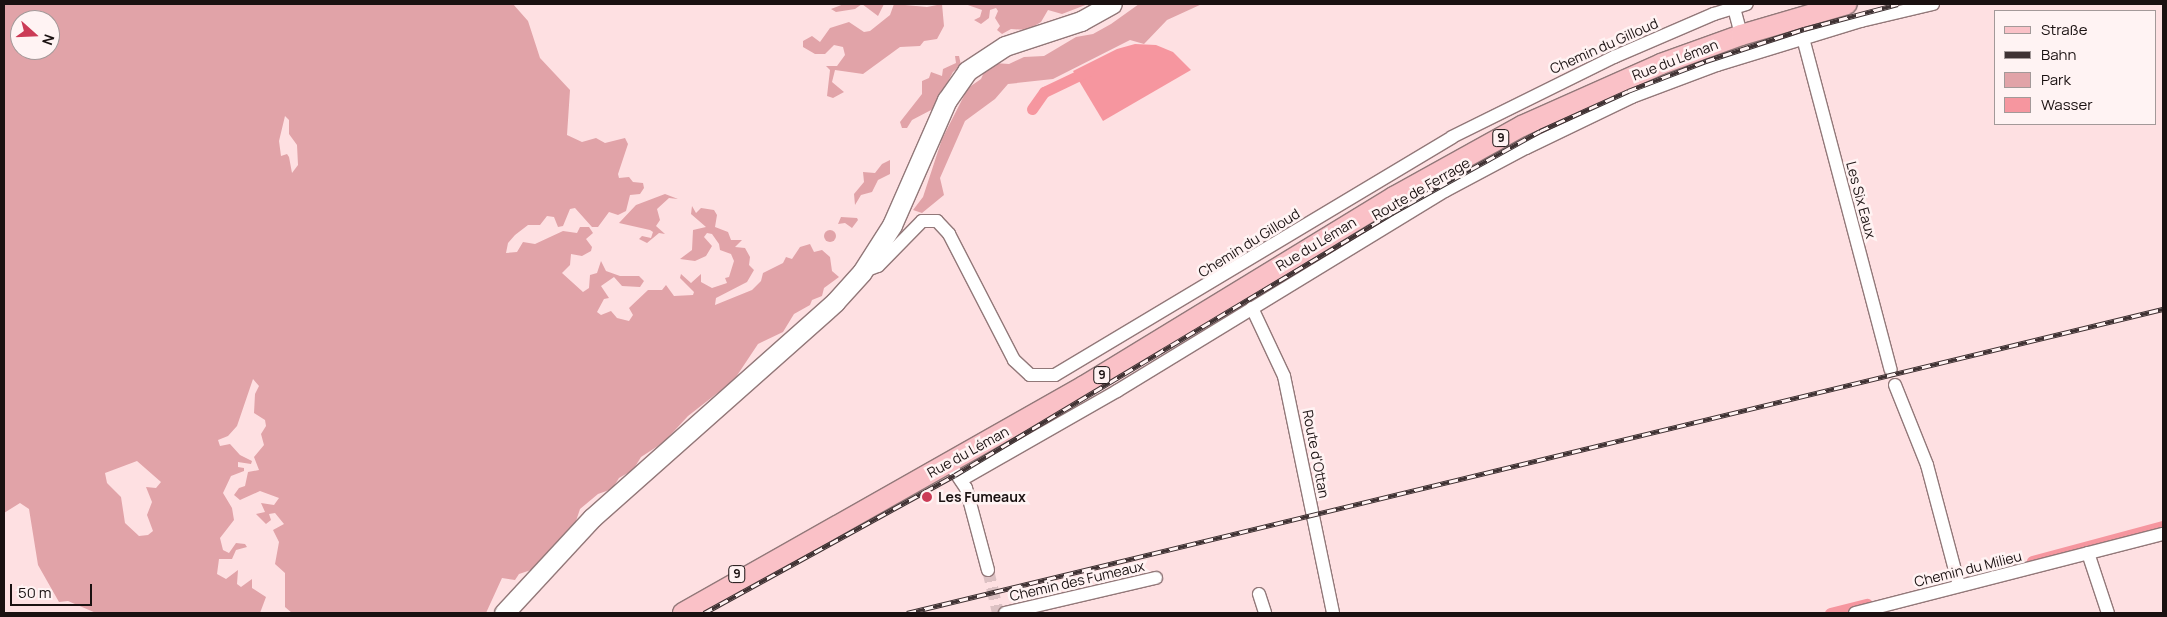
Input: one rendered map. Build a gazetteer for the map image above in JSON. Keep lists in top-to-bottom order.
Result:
{
  "streets": {
    "main road": ["Rue du Léman", "9"],
    "street": [
      "Chemin du Gilloud",
      "Route de Ferrage",
      "Les Six Eaux",
      "Route d'Ottan",
      "Chemin du Milieu",
      "Chemin des Fumeaux"
    ]
  },
  "crossings": [
    ["Route de Ferrage", "Les Six Eaux"],
    ["Route de Ferrage", "Route d'Ottan"]
  ],
  "places": ["Les Fumeaux"],
  "legend": [
    "Straße",
    "Bahn",
    "Park",
    "Wasser"
  ],
  "scale_bar": "50 m",
  "north": "right"
}
